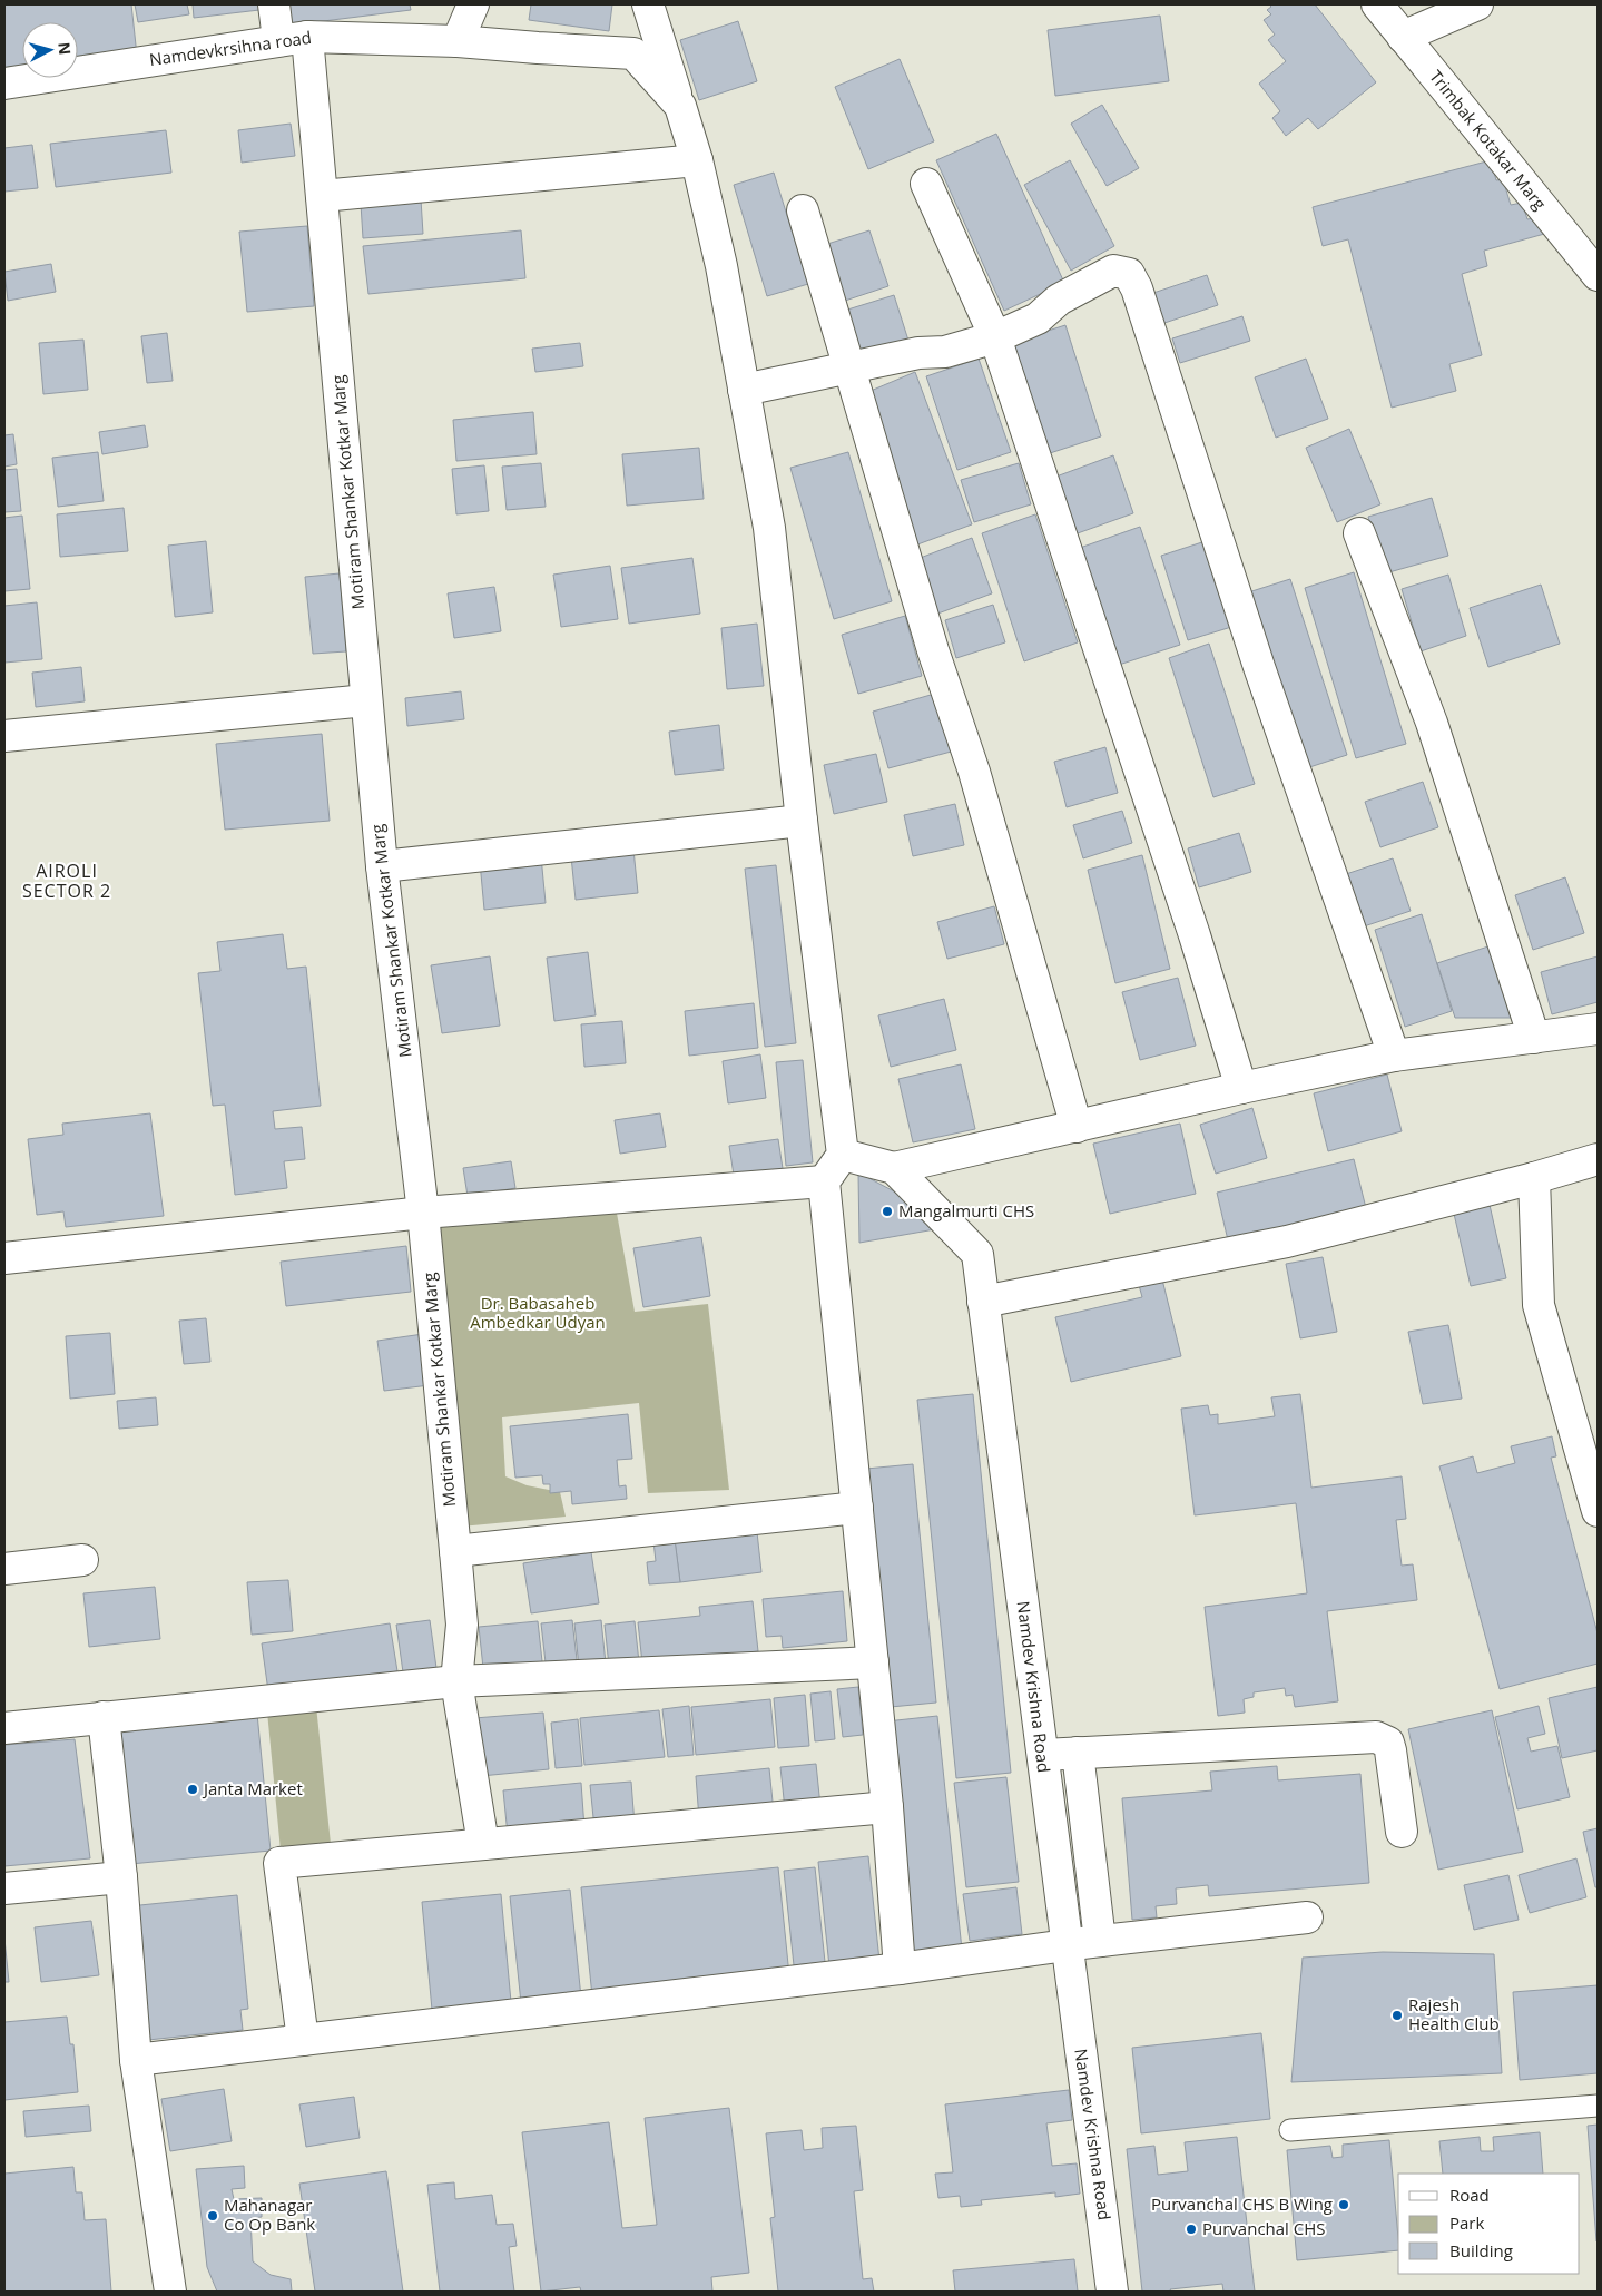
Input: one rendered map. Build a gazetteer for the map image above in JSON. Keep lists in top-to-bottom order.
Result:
{
  "streets": {
    "street": [
      "Namdevkrsihna road",
      "Trimbak Kotakar Marg",
      "Motiram Shankar Kotkar Marg",
      "Namdev Krishna Road"
    ]
  },
  "crossings": [
    ["Namdevkrsihna road", "Motiram Shankar Kotkar Marg"]
  ],
  "districts": ["AIROLI SECTOR 2"],
  "parks": ["Dr. Babasaheb Ambedkar Udyan"],
  "places": [
    "Mangalmurti CHS",
    "Janta Market",
    "Rajesh Health Club",
    "Purvanchal CHS B Wing",
    "Mahanagar Co Op Bank",
    "Purvanchal CHS"
  ],
  "legend": ["Road", "Park", "Building"],
  "north": "right"
}
